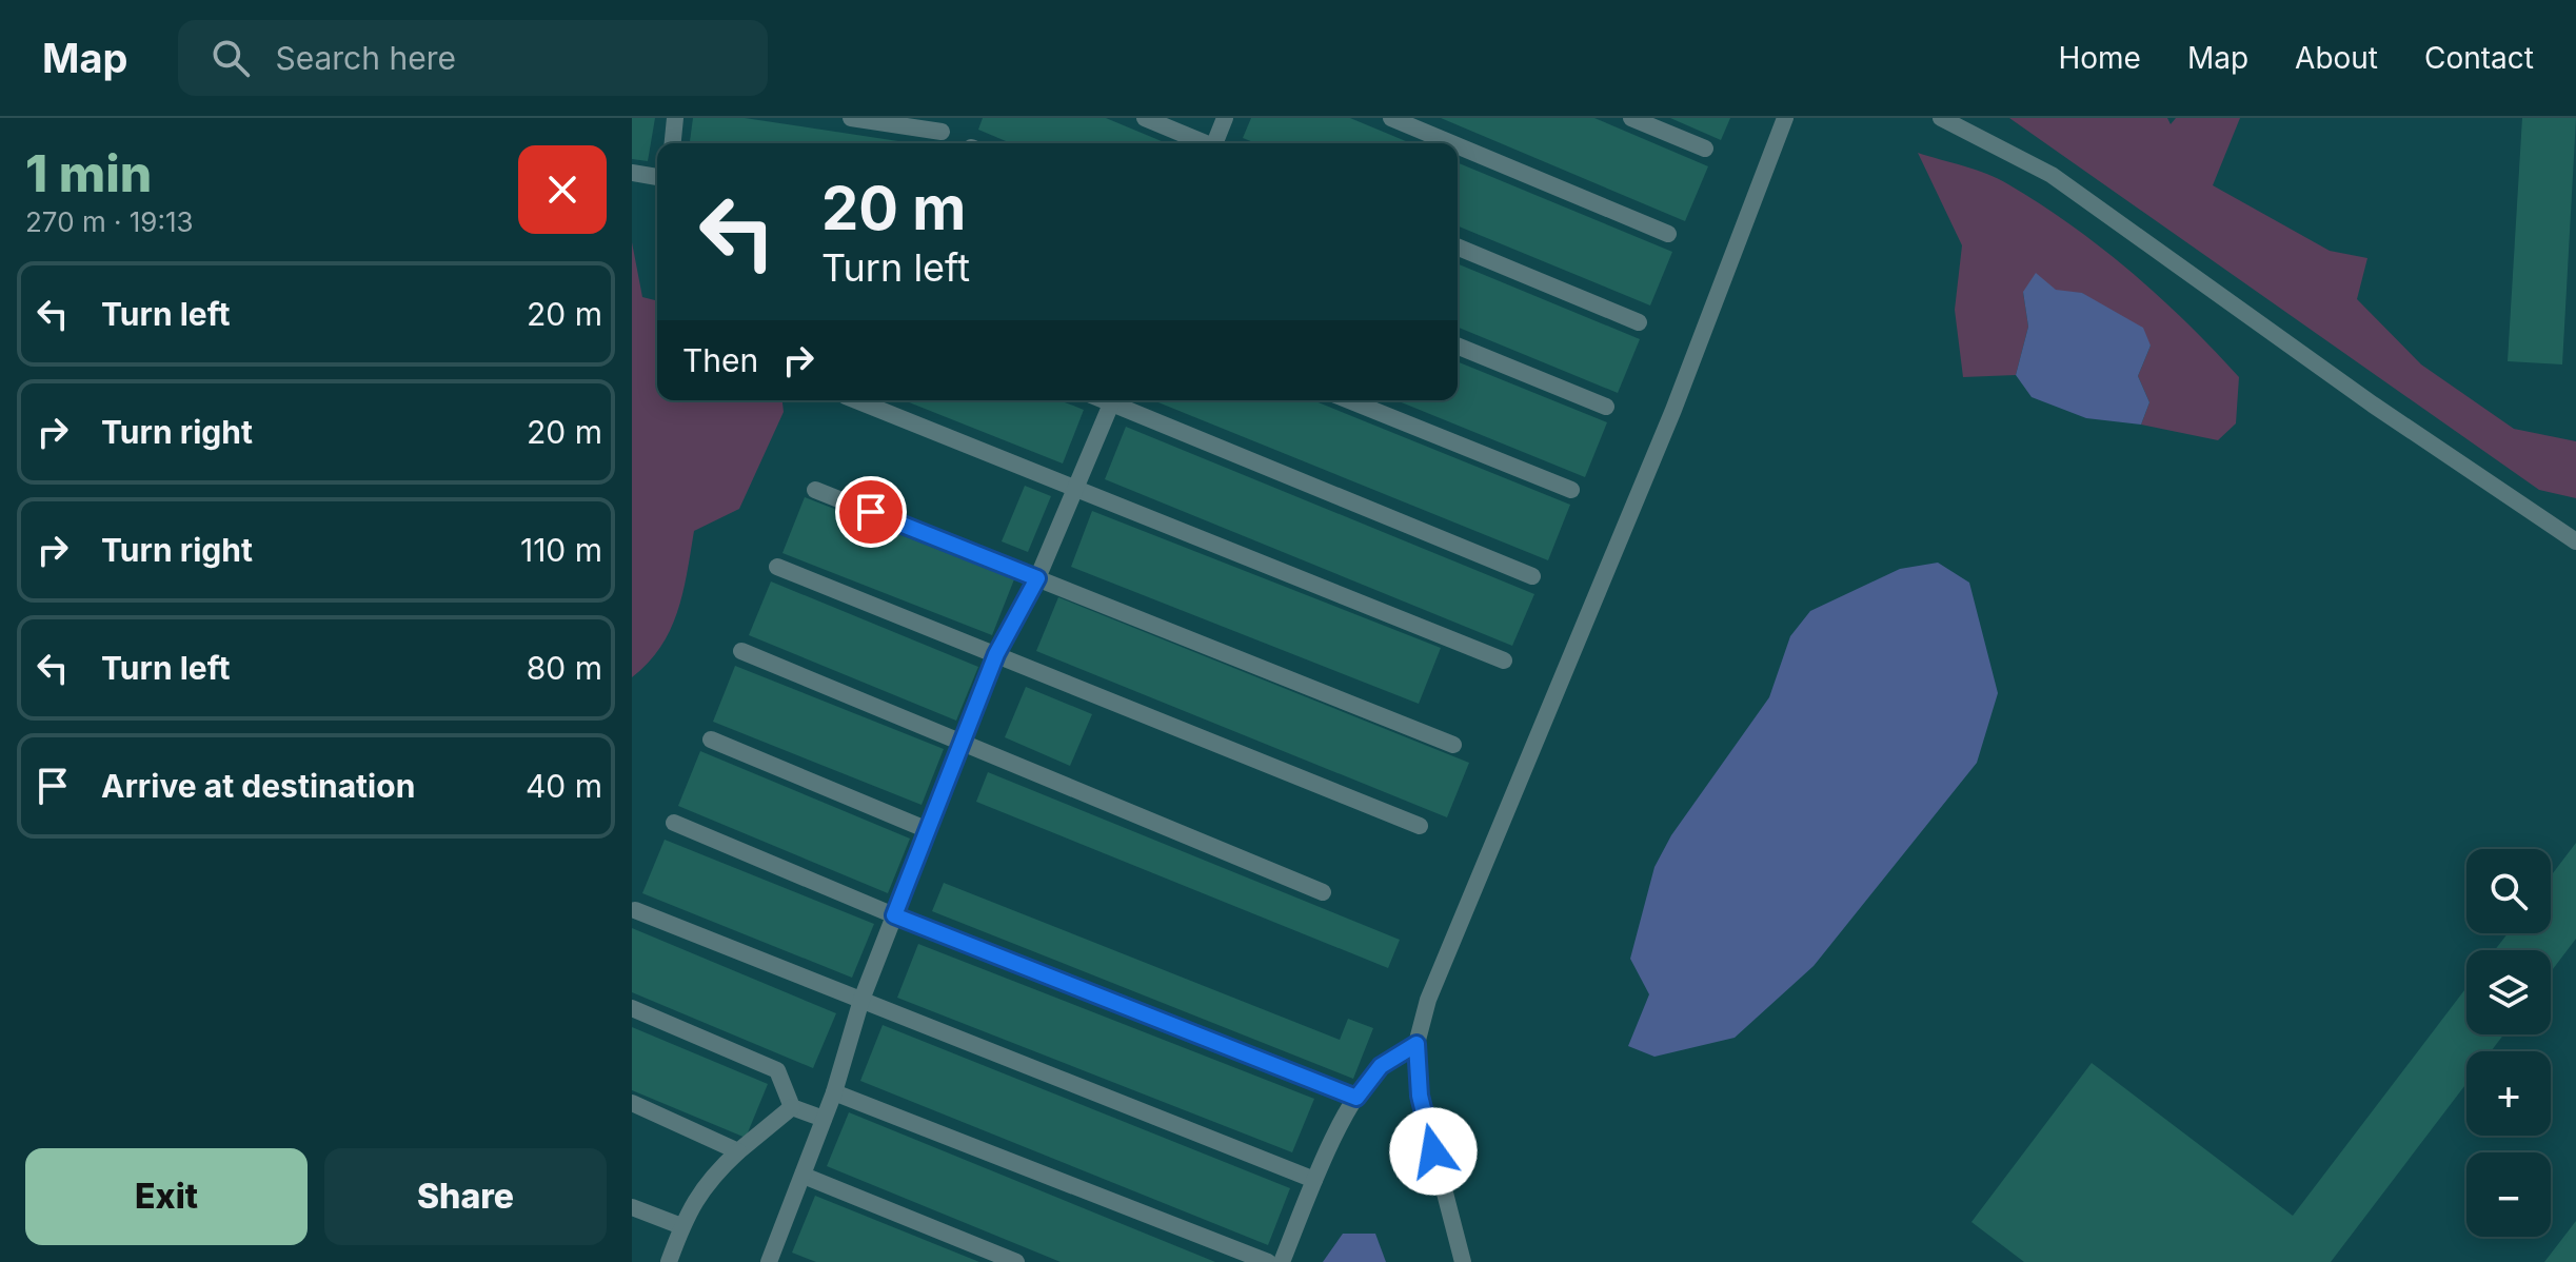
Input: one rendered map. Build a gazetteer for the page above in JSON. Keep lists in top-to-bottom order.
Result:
{
  "page": {
    "header": "Map",
    "search": "Search here",
    "nav": [
      "Home",
      "Map",
      "About",
      "Contact"
    ],
    "heading": ["1 min", "270 m · 19:13"],
    "turn": ["20 m", "Turn left"],
    "list": [
      {
        "name": "Turn left",
        "value": "20 m"
      },
      {
        "name": "Turn right",
        "value": "20 m"
      },
      {
        "name": "Turn right",
        "value": "110 m"
      },
      {
        "name": "Turn left",
        "value": "80 m"
      },
      {
        "name": "Arrive at destination",
        "value": "40 m"
      }
    ],
    "then": "Then",
    "map_buttons": ["+", "−"],
    "buttons": ["Exit", "Share"]
  }
}
